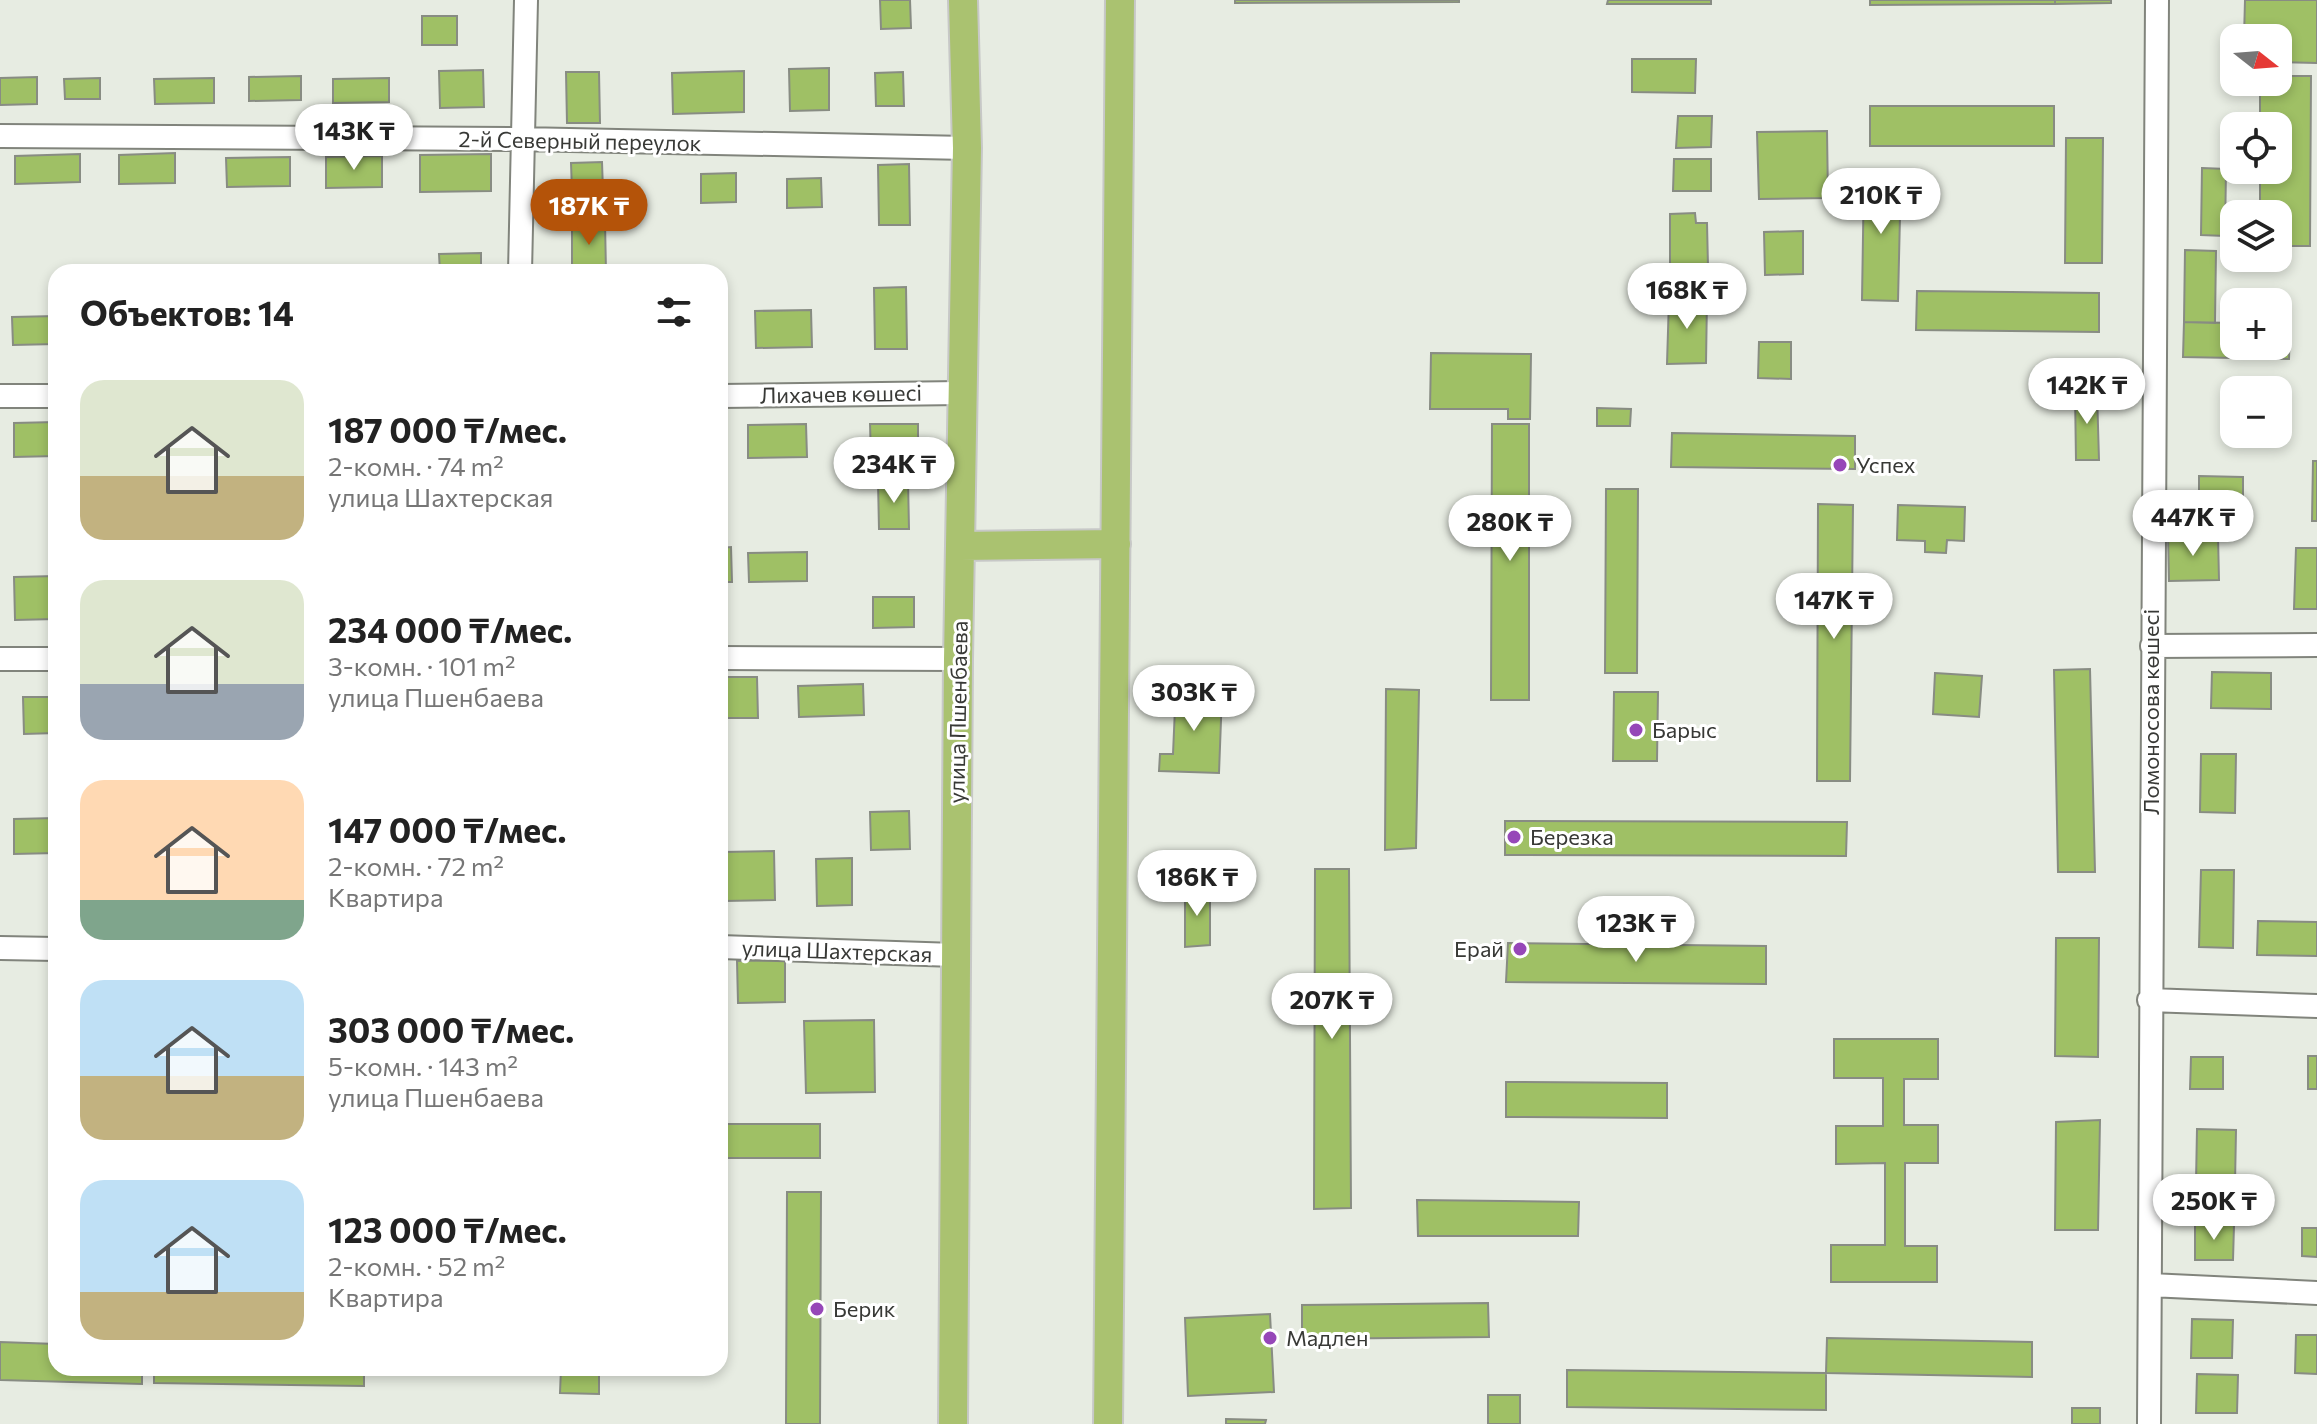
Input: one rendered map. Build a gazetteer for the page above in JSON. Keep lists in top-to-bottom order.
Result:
{
  "streets": {
    "main road": ["улица Пшенбаева"],
    "street": [
      "2-й Северный переулок",
      "Лихачев көшесі",
      "Ломоносова көшесі",
      "улица Шахтерская"
    ]
  },
  "crossings": [
    ["2-й Северный переулок", "улица Пшенбаева"],
    ["Лихачев көшесі", "улица Пшенбаева"],
    ["улица Пшенбаева", "улица Шахтерская"]
  ],
  "places": [
    "Успех",
    "Барыс",
    "Березка",
    "Ерай",
    "Берик",
    "Мадлен"
  ],
  "north": "right",
  "page": {
    "map_buttons": ["+", "−"],
    "price": [
      "143K ₸",
      "210K ₸",
      "187K ₸",
      "168K ₸",
      "142K ₸",
      "234K ₸",
      "447K ₸",
      "280K ₸",
      "147K ₸",
      "303K ₸",
      "186K ₸",
      "123K ₸",
      "207K ₸",
      "250K ₸"
    ],
    "heading": "Объектов: 14",
    "list": [
      {
        "name": "187 000 ₸/мес.",
        "note": "2-комн. · 74 m² · улица Шахтерская"
      },
      {
        "name": "234 000 ₸/мес.",
        "note": "3-комн. · 101 m² · улица Пшенбаева"
      },
      {
        "name": "147 000 ₸/мес.",
        "note": "2-комн. · 72 m² · Квартира"
      },
      {
        "name": "303 000 ₸/мес.",
        "note": "5-комн. · 143 m² · улица Пшенбаева"
      },
      {
        "name": "123 000 ₸/мес.",
        "note": "2-комн. · 52 m² · Квартира"
      }
    ]
  }
}
